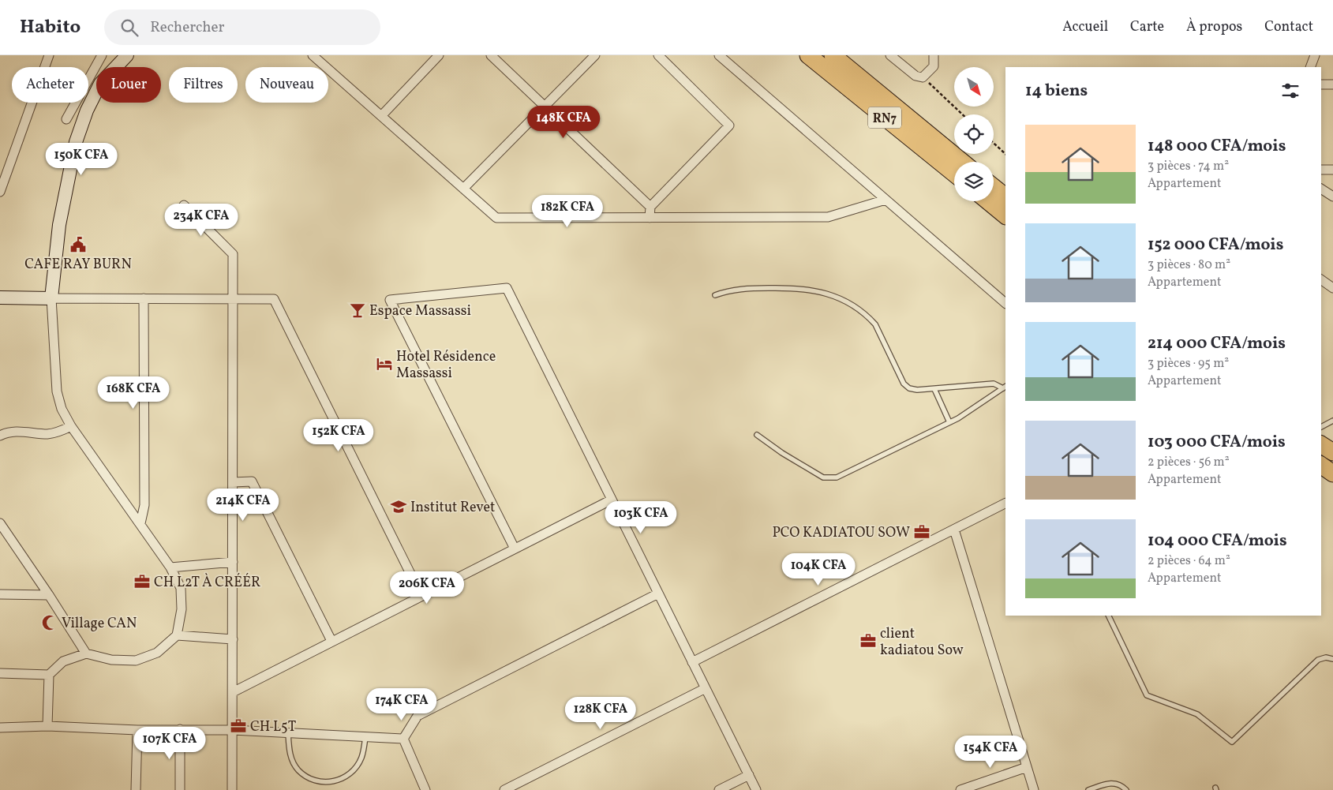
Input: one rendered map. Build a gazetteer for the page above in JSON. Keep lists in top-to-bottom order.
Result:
{
  "streets": {
    "highway": ["RN7"]
  },
  "places": {
    "public building": ["CAFE RAY BURN"],
    "bar": ["Espace Massassi"],
    "hotel": ["Hotel Résidence Massassi"],
    "school or university": ["Institut Revet"],
    "office": [
      "PCO KADIATOU SOW",
      "CH L2T À CRÉÉR",
      "client kadiatou Sow",
      "CH L5T"
    ],
    "mosque": ["Village CAN"]
  },
  "north": "bottom right",
  "page": {
    "header": "Habito",
    "search": "Rechercher",
    "nav": [
      "Accueil",
      "Carte",
      "À propos",
      "Contact"
    ],
    "chip": [
      "Acheter",
      "Louer",
      "Filtres",
      "Nouveau"
    ],
    "heading": "14 biens",
    "price": [
      "148K CFA",
      "150K CFA",
      "182K CFA",
      "234K CFA",
      "168K CFA",
      "152K CFA",
      "214K CFA",
      "103K CFA",
      "104K CFA",
      "206K CFA",
      "174K CFA",
      "128K CFA",
      "107K CFA",
      "154K CFA"
    ],
    "list": [
      {
        "name": "148 000 CFA/mois",
        "note": "3 pièces · 74 m² · Appartement"
      },
      {
        "name": "152 000 CFA/mois",
        "note": "3 pièces · 80 m² · Appartement"
      },
      {
        "name": "214 000 CFA/mois",
        "note": "3 pièces · 95 m² · Appartement"
      },
      {
        "name": "103 000 CFA/mois",
        "note": "2 pièces · 56 m² · Appartement"
      },
      {
        "name": "104 000 CFA/mois",
        "note": "2 pièces · 64 m² · Appartement"
      }
    ]
  }
}
